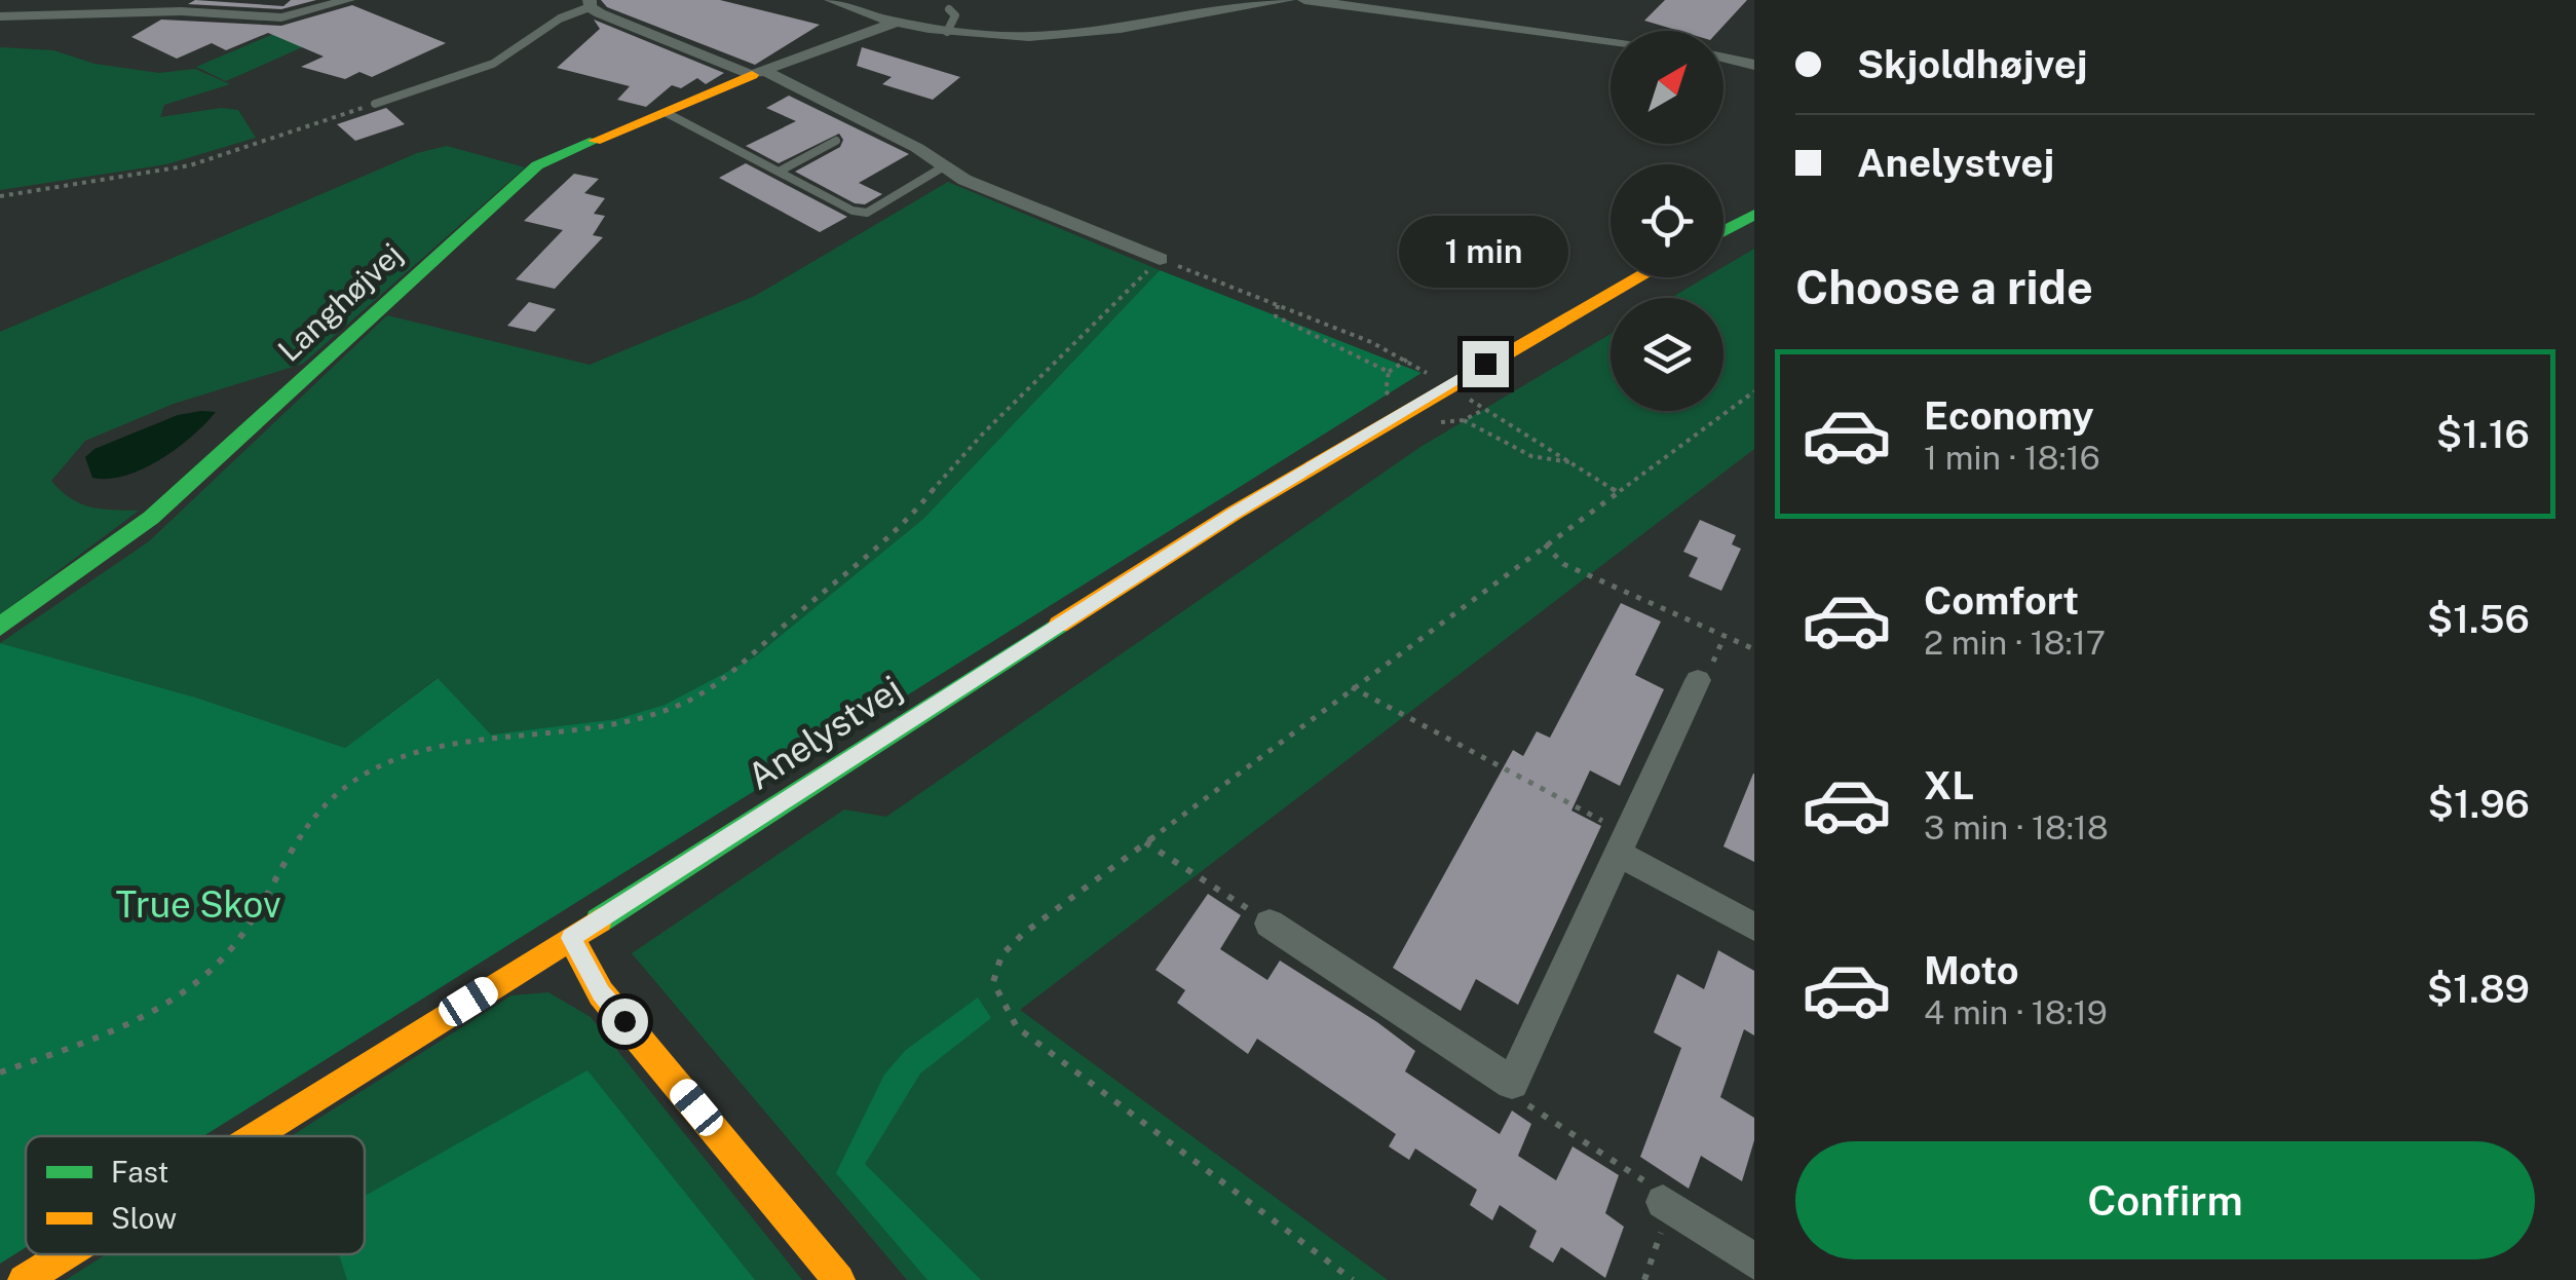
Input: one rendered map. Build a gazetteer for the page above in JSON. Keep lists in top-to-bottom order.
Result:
{
  "streets": {
    "street": ["Langhøjvej", "Anelystvej"]
  },
  "parks": ["True Skov"],
  "legend": ["Fast", "Slow"],
  "north": "top right",
  "page": {
    "banner": ["Skjoldhøjvej", "Anelystvej"],
    "bubble": "1 min",
    "heading": "Choose a ride",
    "list": [
      {
        "name": "Economy",
        "note": "1 min · 18:16",
        "value": "$1.16"
      },
      {
        "name": "Comfort",
        "note": "2 min · 18:17",
        "value": "$1.56"
      },
      {
        "name": "XL",
        "note": "3 min · 18:18",
        "value": "$1.96"
      },
      {
        "name": "Moto",
        "note": "4 min · 18:19",
        "value": "$1.89"
      }
    ],
    "buttons": "Confirm"
  }
}
